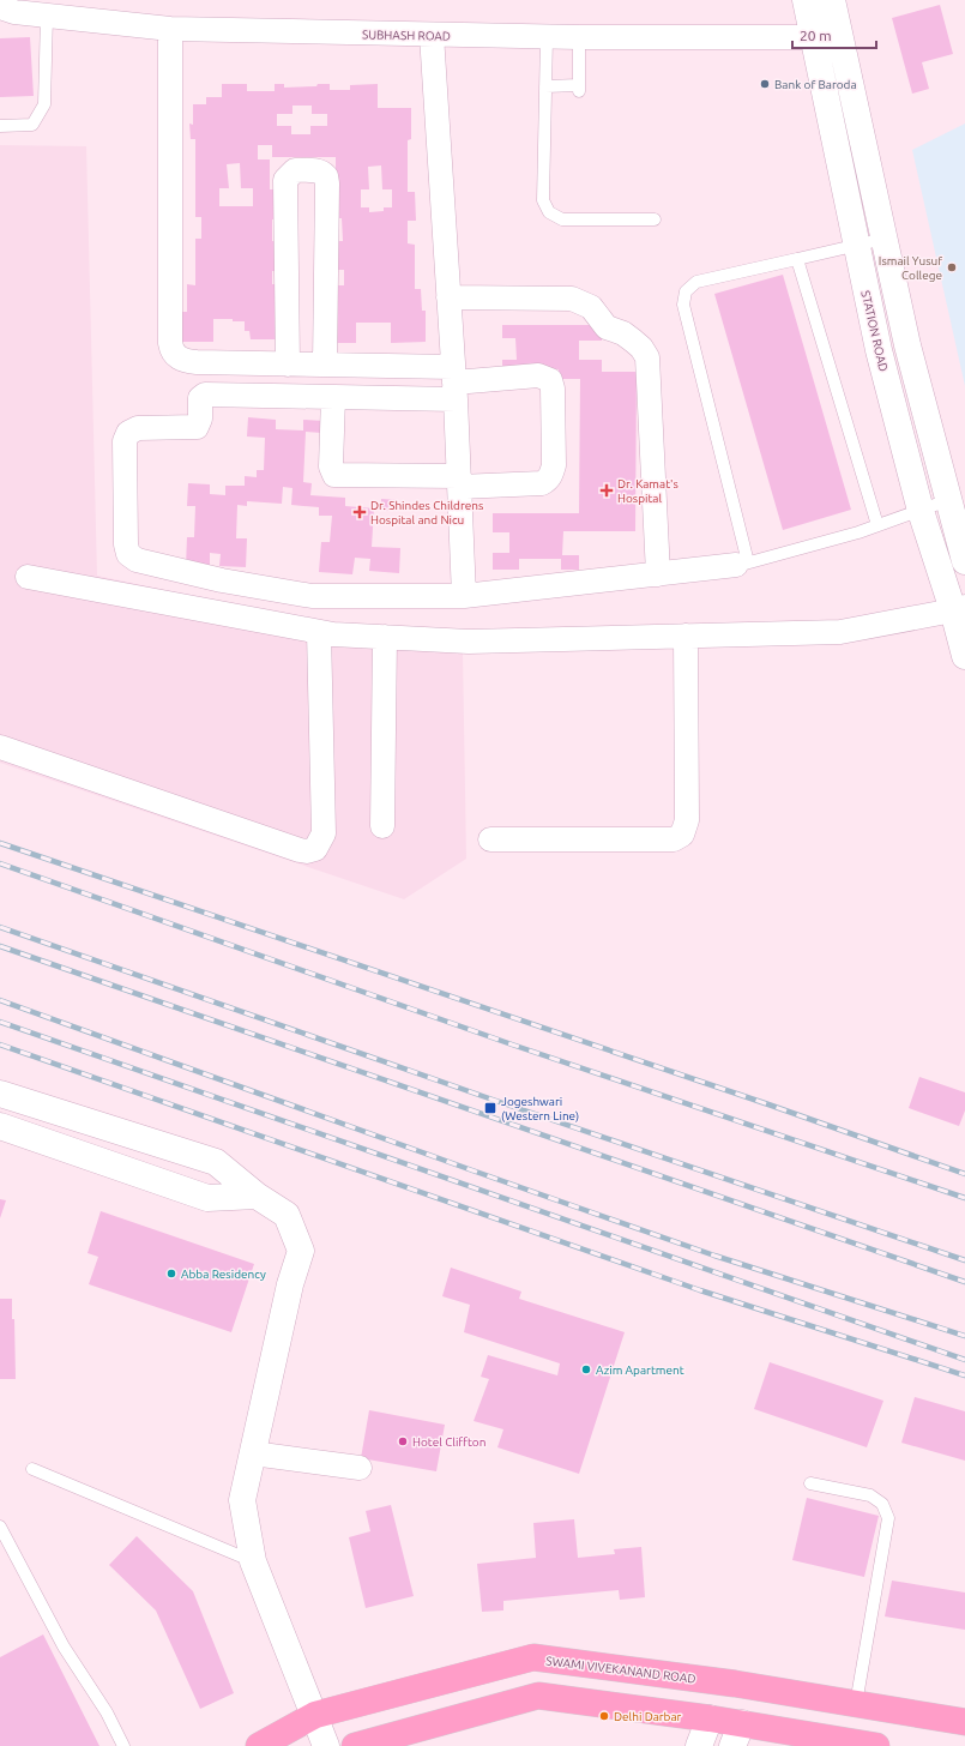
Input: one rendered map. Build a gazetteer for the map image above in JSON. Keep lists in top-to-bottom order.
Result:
{
  "streets": {
    "main road": ["SWAMI VIVEKANAND ROAD"],
    "street": ["SUBHASH ROAD", "STATION ROAD"]
  },
  "crossings": [
    ["SUBHASH ROAD", "STATION ROAD"]
  ],
  "places": {
    "other": [
      "Bank of Baroda",
      "Ismail Yusuf College",
      "Abba Residency",
      "Azim Apartment",
      "Hotel Cliffton",
      "Delhi Darbar"
    ],
    "health": ["Dr. Kamat's Hospital", "Dr. Shindes Childrens Hospital and Nicu"],
    "transit": ["Jogeshwari (Western Line)"]
  },
  "scale_bar": "20 m"
}
